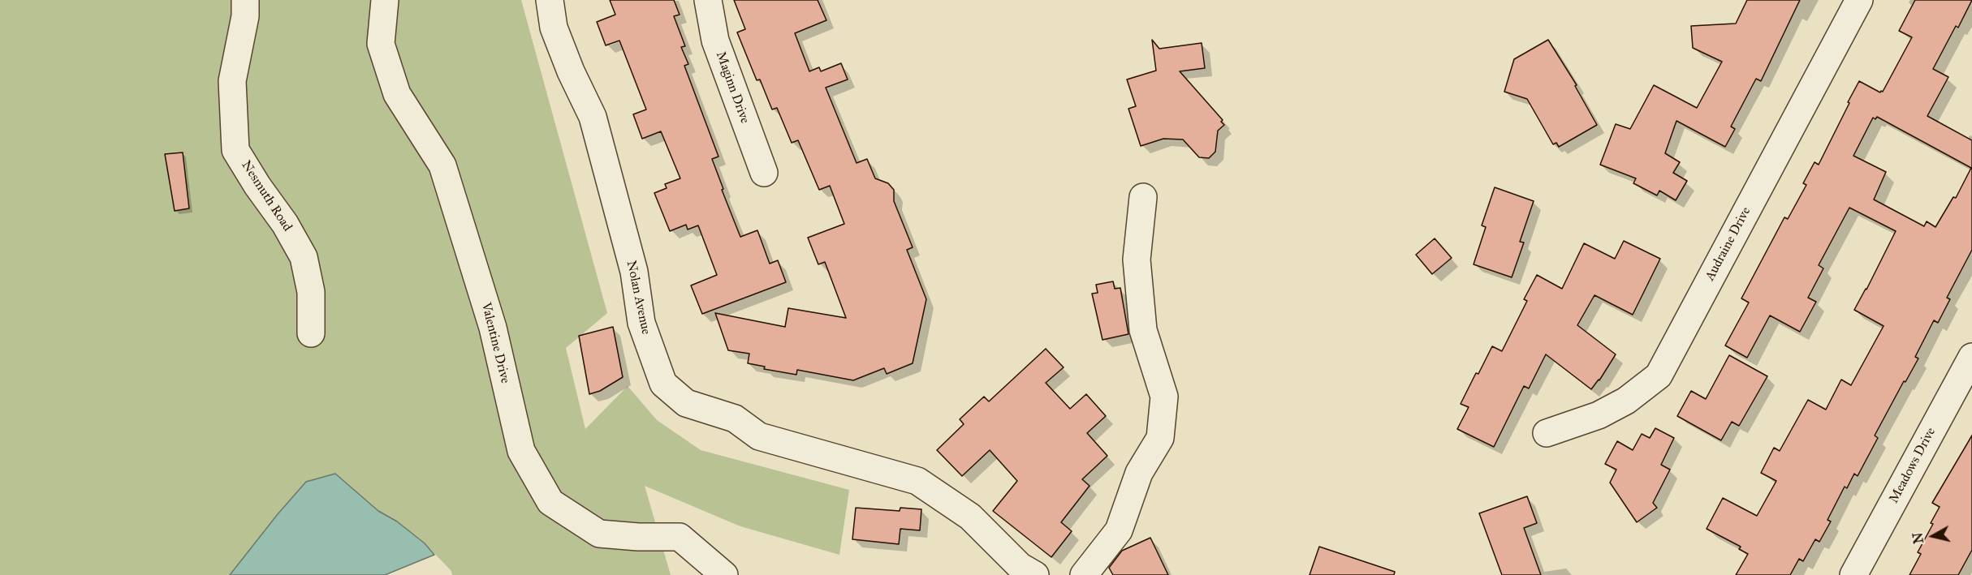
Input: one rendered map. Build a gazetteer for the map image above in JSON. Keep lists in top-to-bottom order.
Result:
{
  "streets": {
    "street": [
      "Maginn Drive",
      "Nesmuth Road",
      "Audraine Drive",
      "Nolan Avenue",
      "Valentine Drive",
      "Meadows Drive"
    ]
  },
  "north": "left"
}
